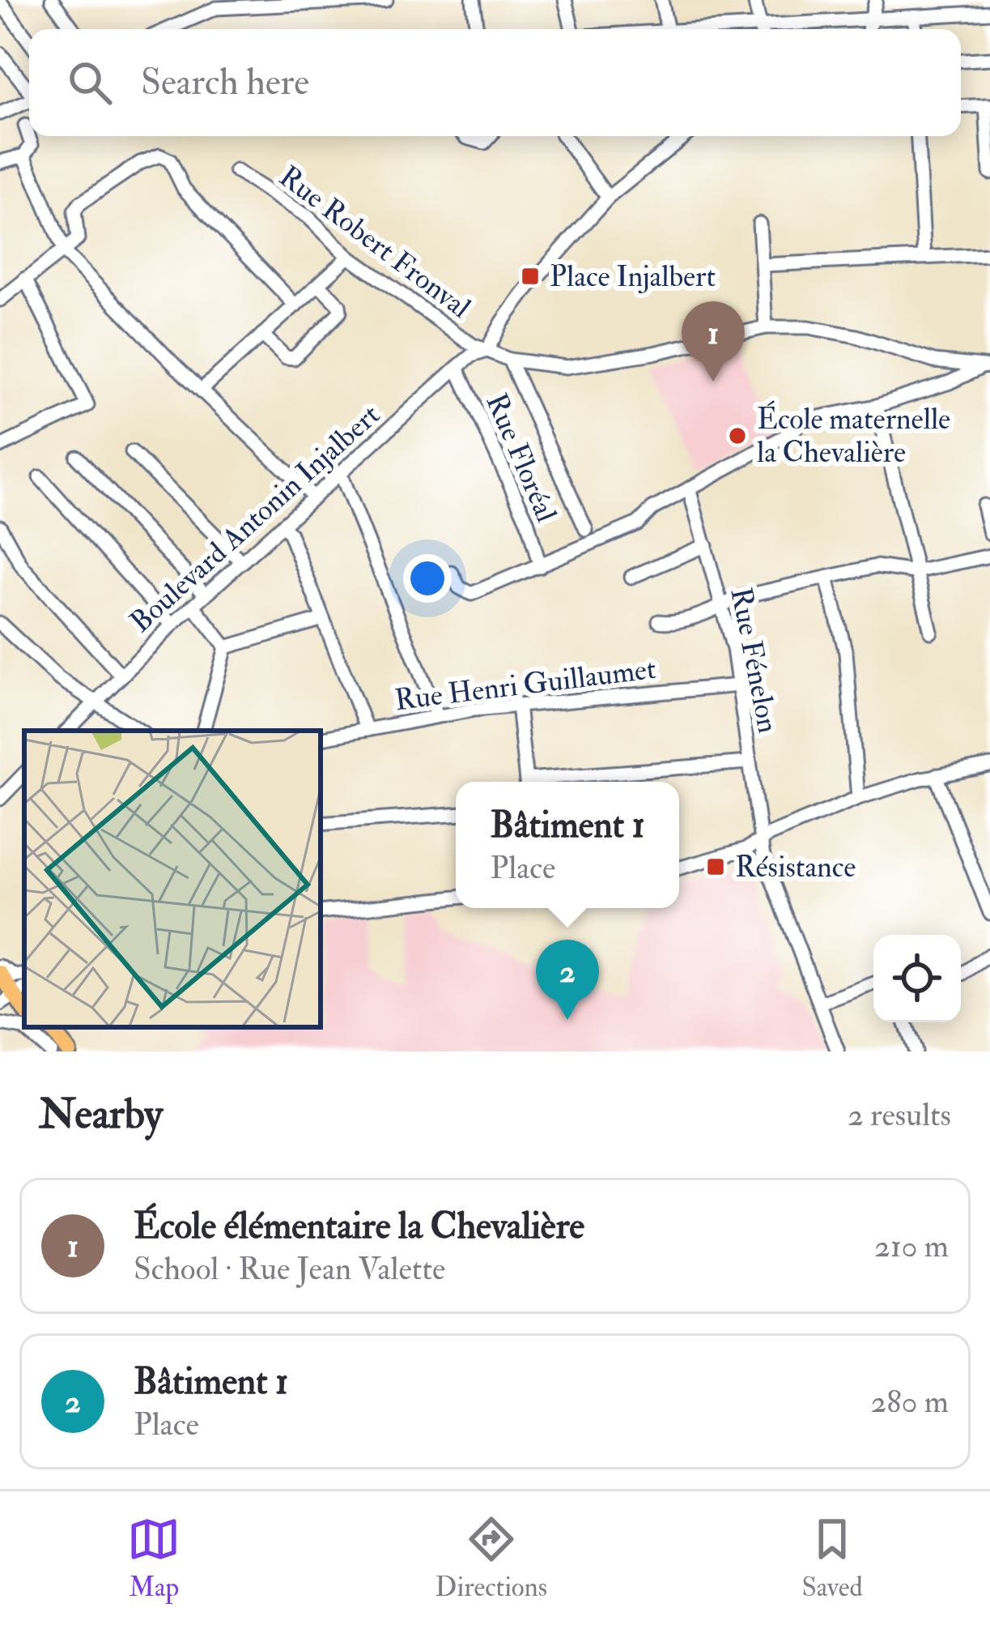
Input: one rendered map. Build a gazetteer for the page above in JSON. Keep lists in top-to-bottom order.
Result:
{
  "streets": {
    "street": [
      "Rue Robert Fronval",
      "Rue Floréal",
      "Boulevard Antonin Injalbert",
      "Rue Fénelon",
      "Rue Henri Guillaumet"
    ]
  },
  "crossings": [
    ["Rue Robert Fronval", "Boulevard Antonin Injalbert"],
    ["Rue Floréal", "Boulevard Antonin Injalbert"],
    ["Rue Fénelon", "Rue Henri Guillaumet"]
  ],
  "places": {
    "transit": ["Place Injalbert", "Résistance"],
    "other": ["École maternelle la Chevalière"]
  },
  "page": {
    "search": "Search here",
    "pins": ["1", "2"],
    "popup": ["Bâtiment 1", "Place"],
    "heading": ["Nearby", "2 results"],
    "list": [
      {
        "mark": "1",
        "name": "École élémentaire la Chevalière",
        "note": "School · Rue Jean Valette",
        "value": "210 m"
      },
      {
        "mark": "2",
        "name": "Bâtiment 1",
        "note": "Place",
        "value": "280 m"
      }
    ],
    "nav": ["Map", "Directions", "Saved"]
  }
}
